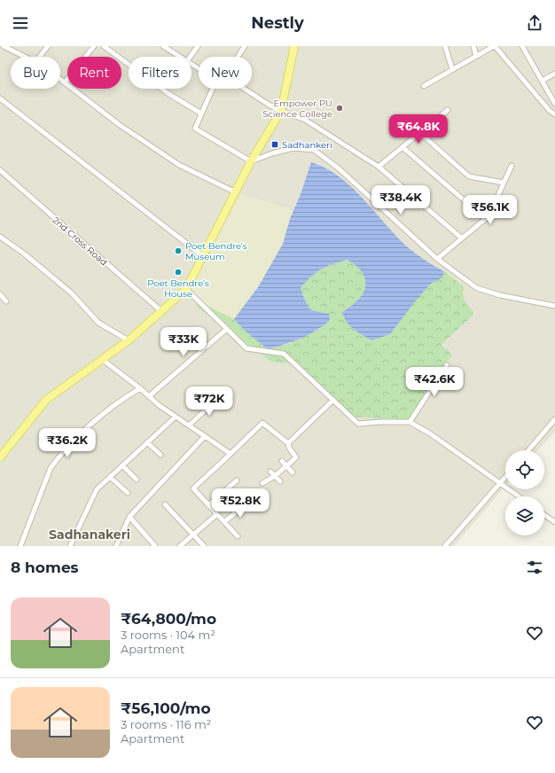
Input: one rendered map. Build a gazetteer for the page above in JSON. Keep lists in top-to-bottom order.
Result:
{
  "streets": {
    "street": ["2nd Cross Road"]
  },
  "districts": ["Sadhanakeri"],
  "places": {
    "other": ["Empower PU Science College", "Poet Bendre's Museum", "Poet Bendre's House"],
    "transit": ["Sadhankeri"]
  },
  "page": {
    "header": "Nestly",
    "chip": [
      "Buy",
      "Rent",
      "Filters",
      "New"
    ],
    "price": [
      "₹64.8K",
      "₹38.4K",
      "₹56.1K",
      "₹33K",
      "₹42.6K",
      "₹72K",
      "₹36.2K",
      "₹52.8K"
    ],
    "heading": "8 homes",
    "list": [
      {
        "name": "₹64,800/mo",
        "note": "3 rooms · 104 m² · Apartment"
      },
      {
        "name": "₹56,100/mo",
        "note": "3 rooms · 116 m² · Apartment"
      }
    ]
  }
}
